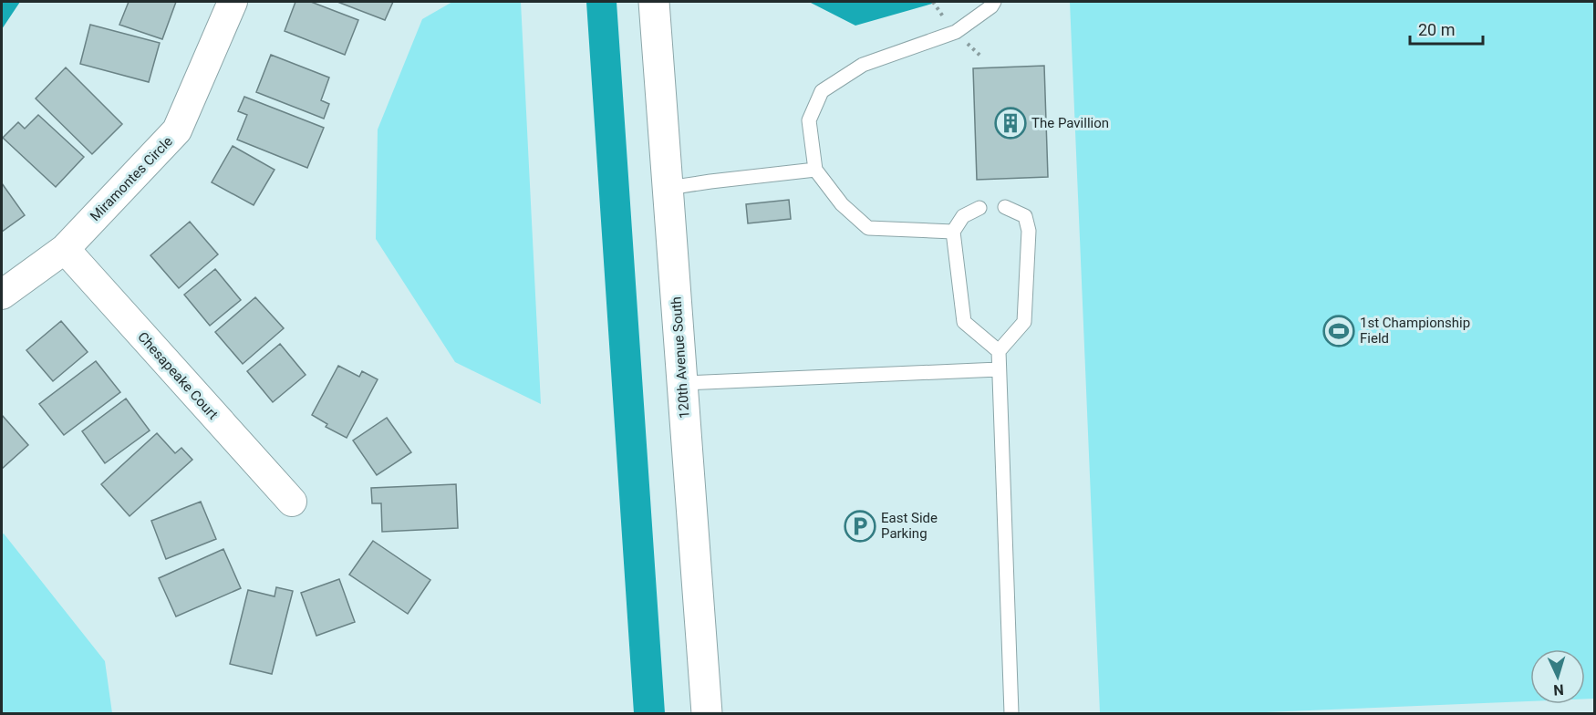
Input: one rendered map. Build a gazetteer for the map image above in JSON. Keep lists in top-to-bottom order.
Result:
{
  "streets": {
    "street": ["Miramontes Circle", "120th Avenue South", "Chesapeake Court"]
  },
  "crossings": [
    ["Miramontes Circle", "Chesapeake Court"]
  ],
  "places": {
    "building": ["The Pavillion"],
    "sports": ["1st Championship Field"],
    "parking": ["East Side Parking"]
  },
  "scale_bar": "20 m",
  "north": "bottom"
}
